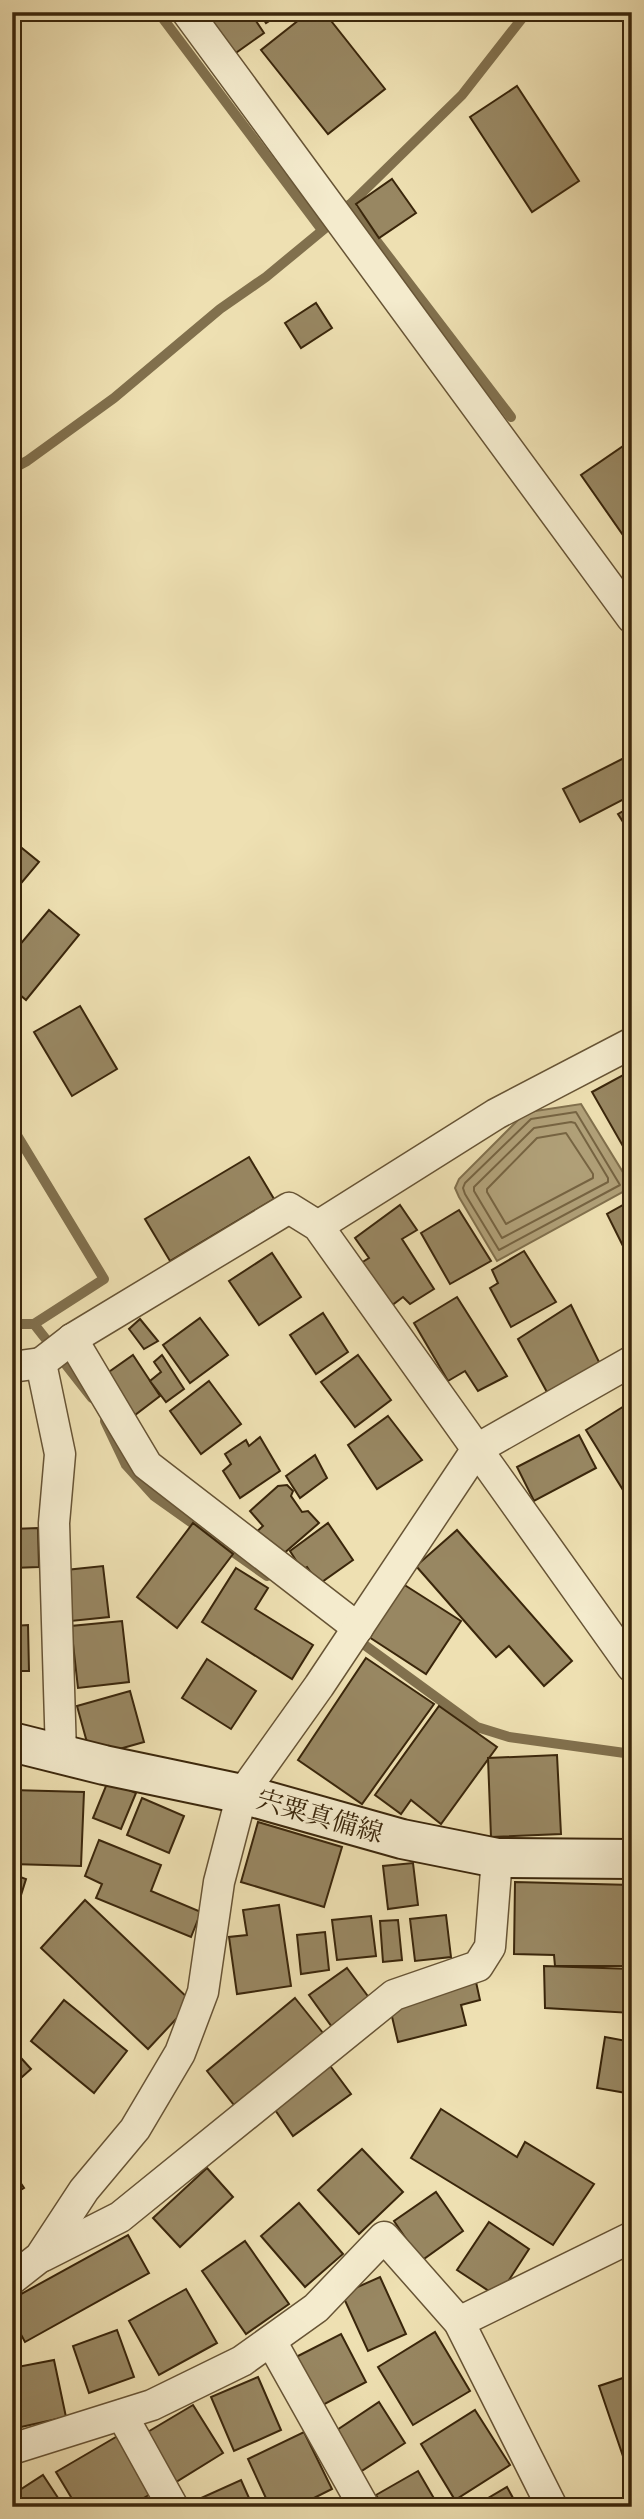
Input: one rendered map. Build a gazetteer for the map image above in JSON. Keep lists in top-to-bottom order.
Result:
{
  "streets": {
    "main road": ["宍粟真備線"]
  }
}
